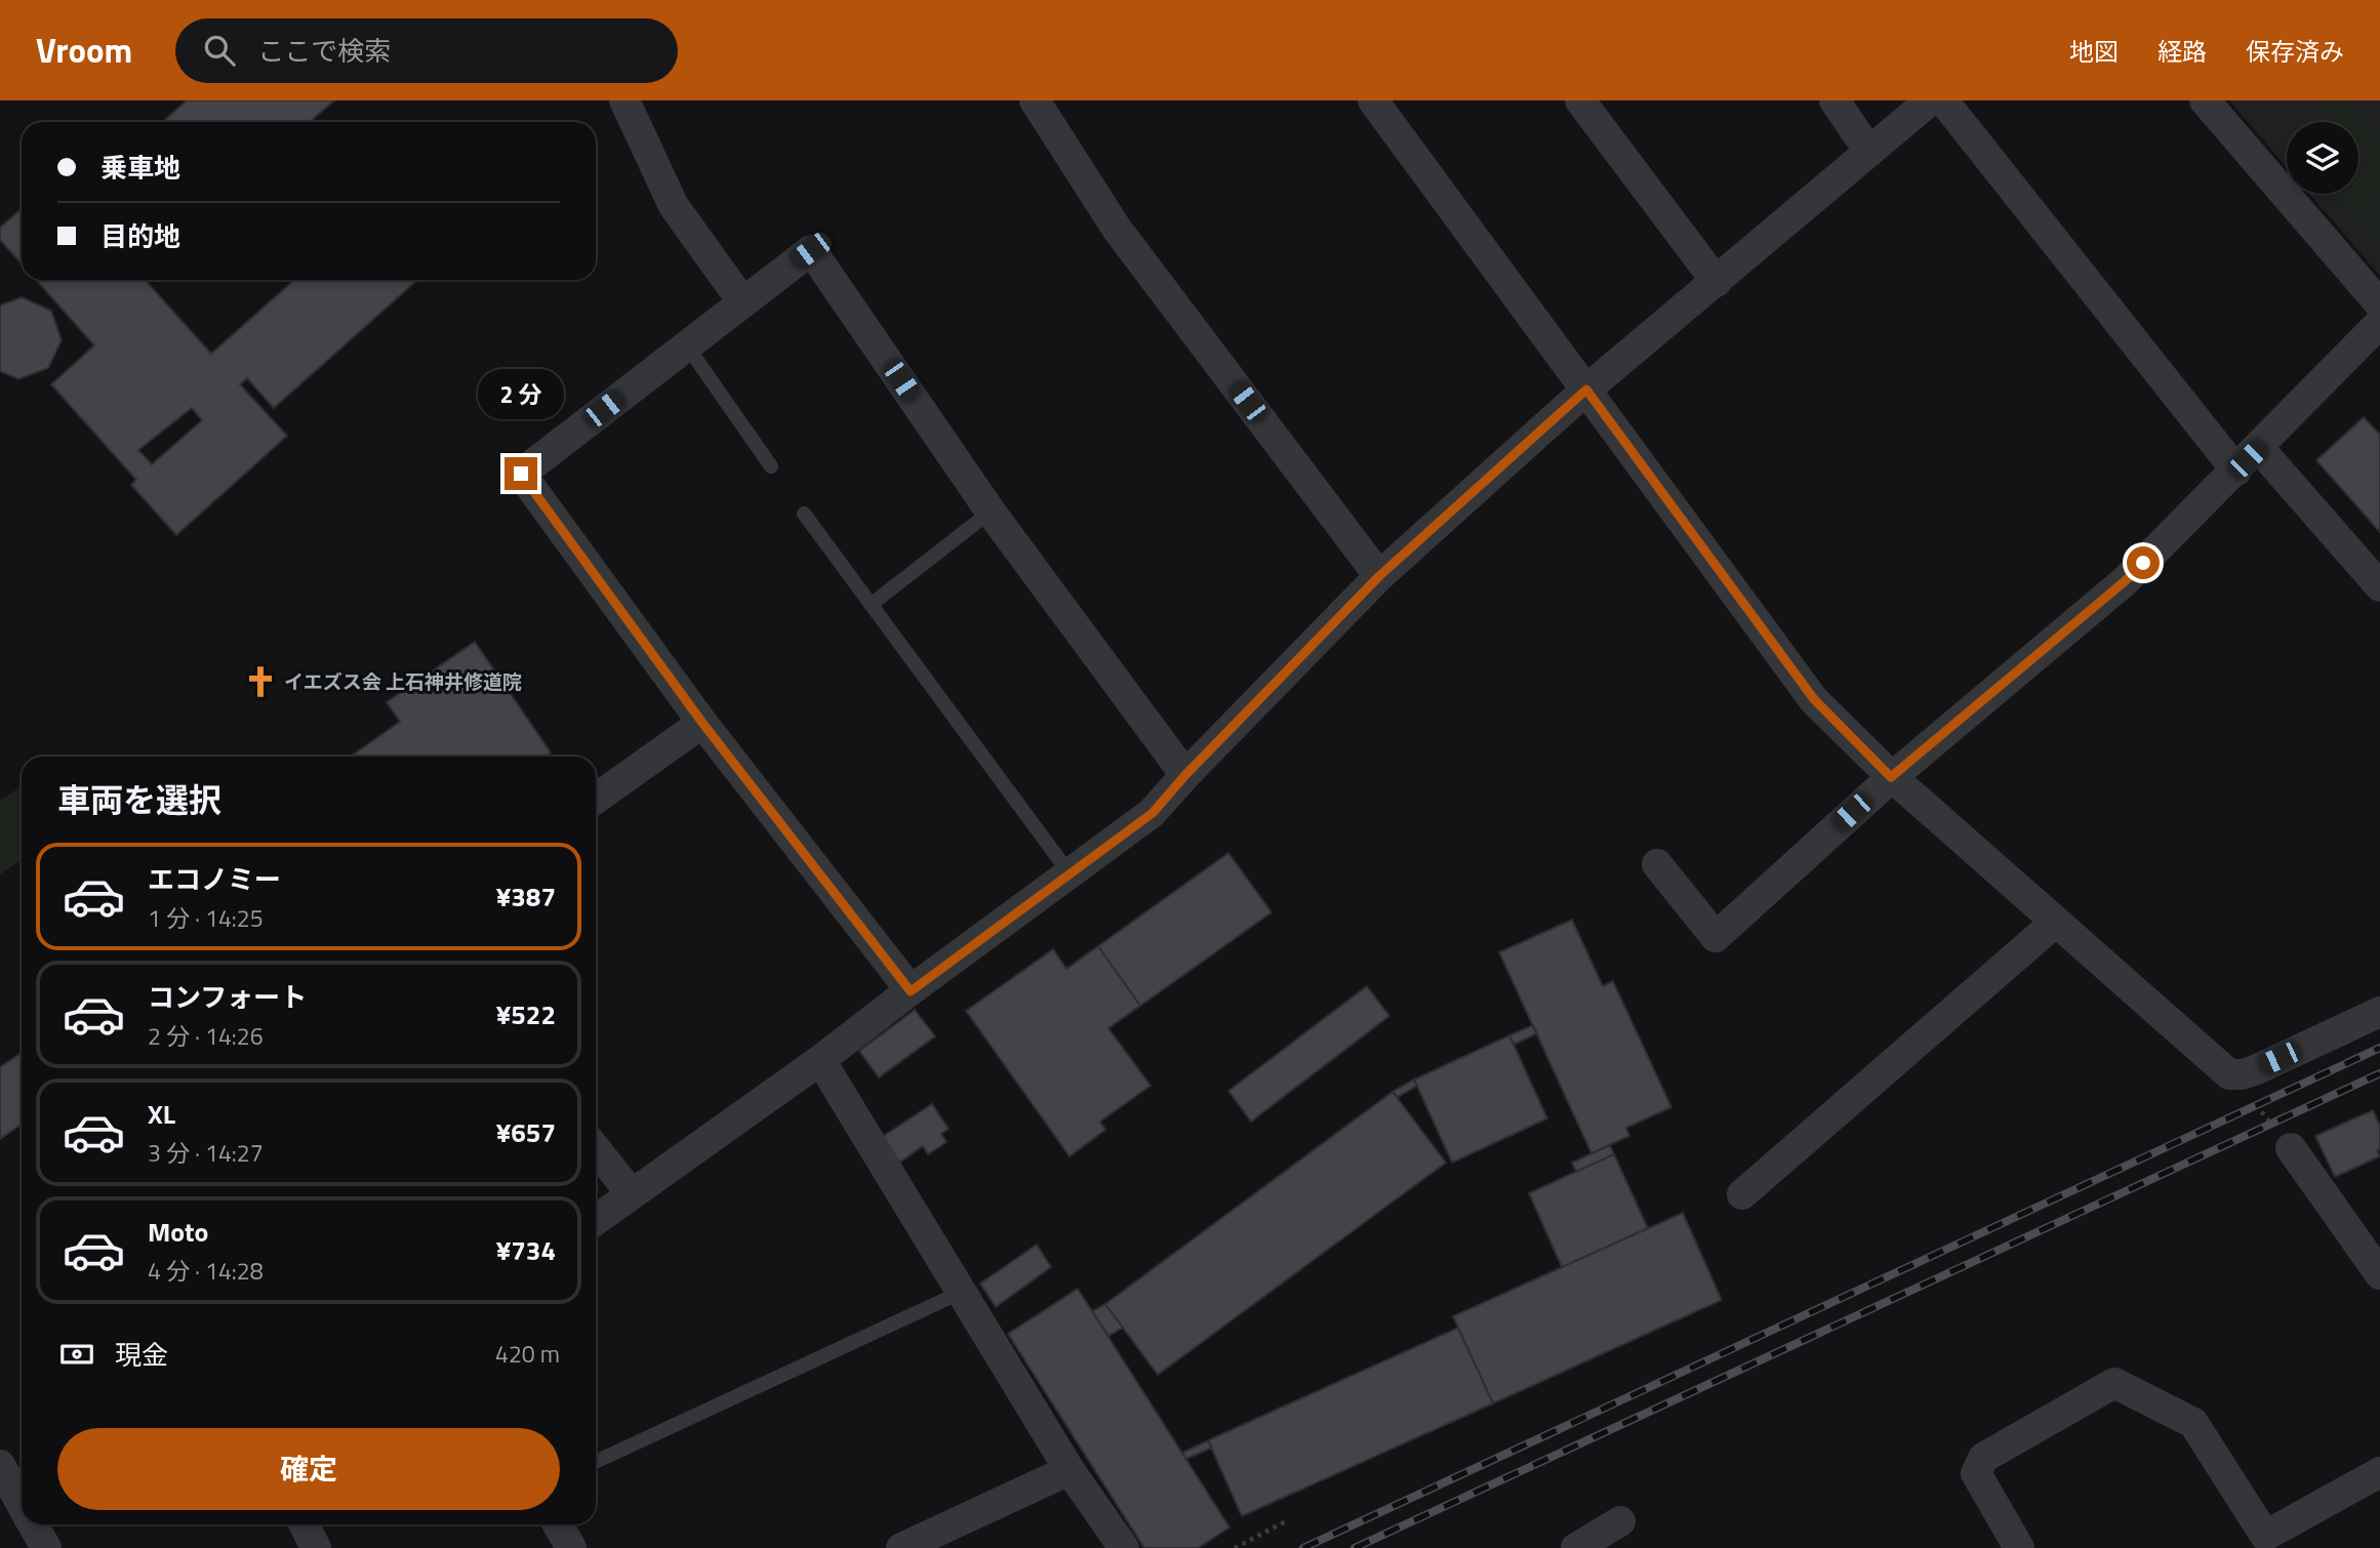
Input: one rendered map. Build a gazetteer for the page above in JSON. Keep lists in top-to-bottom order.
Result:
{
  "places": {
    "church": ["イエズス会 上石神井修道院"]
  },
  "page": {
    "header": "Vroom",
    "search": "ここで検索",
    "nav": ["地図", "経路", "保存済み"],
    "banner": ["乗車地", "目的地"],
    "bubble": "2 分",
    "heading": "車両を選択",
    "list": [
      {
        "name": "エコノミー",
        "note": "1 分 · 14:25",
        "value": "¥387"
      },
      {
        "name": "コンフォート",
        "note": "2 分 · 14:26",
        "value": "¥522"
      },
      {
        "name": "XL",
        "note": "3 分 · 14:27",
        "value": "¥657"
      },
      {
        "name": "Moto",
        "note": "4 分 · 14:28",
        "value": "¥734"
      }
    ],
    "pay": ["現金", "420 m"],
    "buttons": "確定"
  }
}
